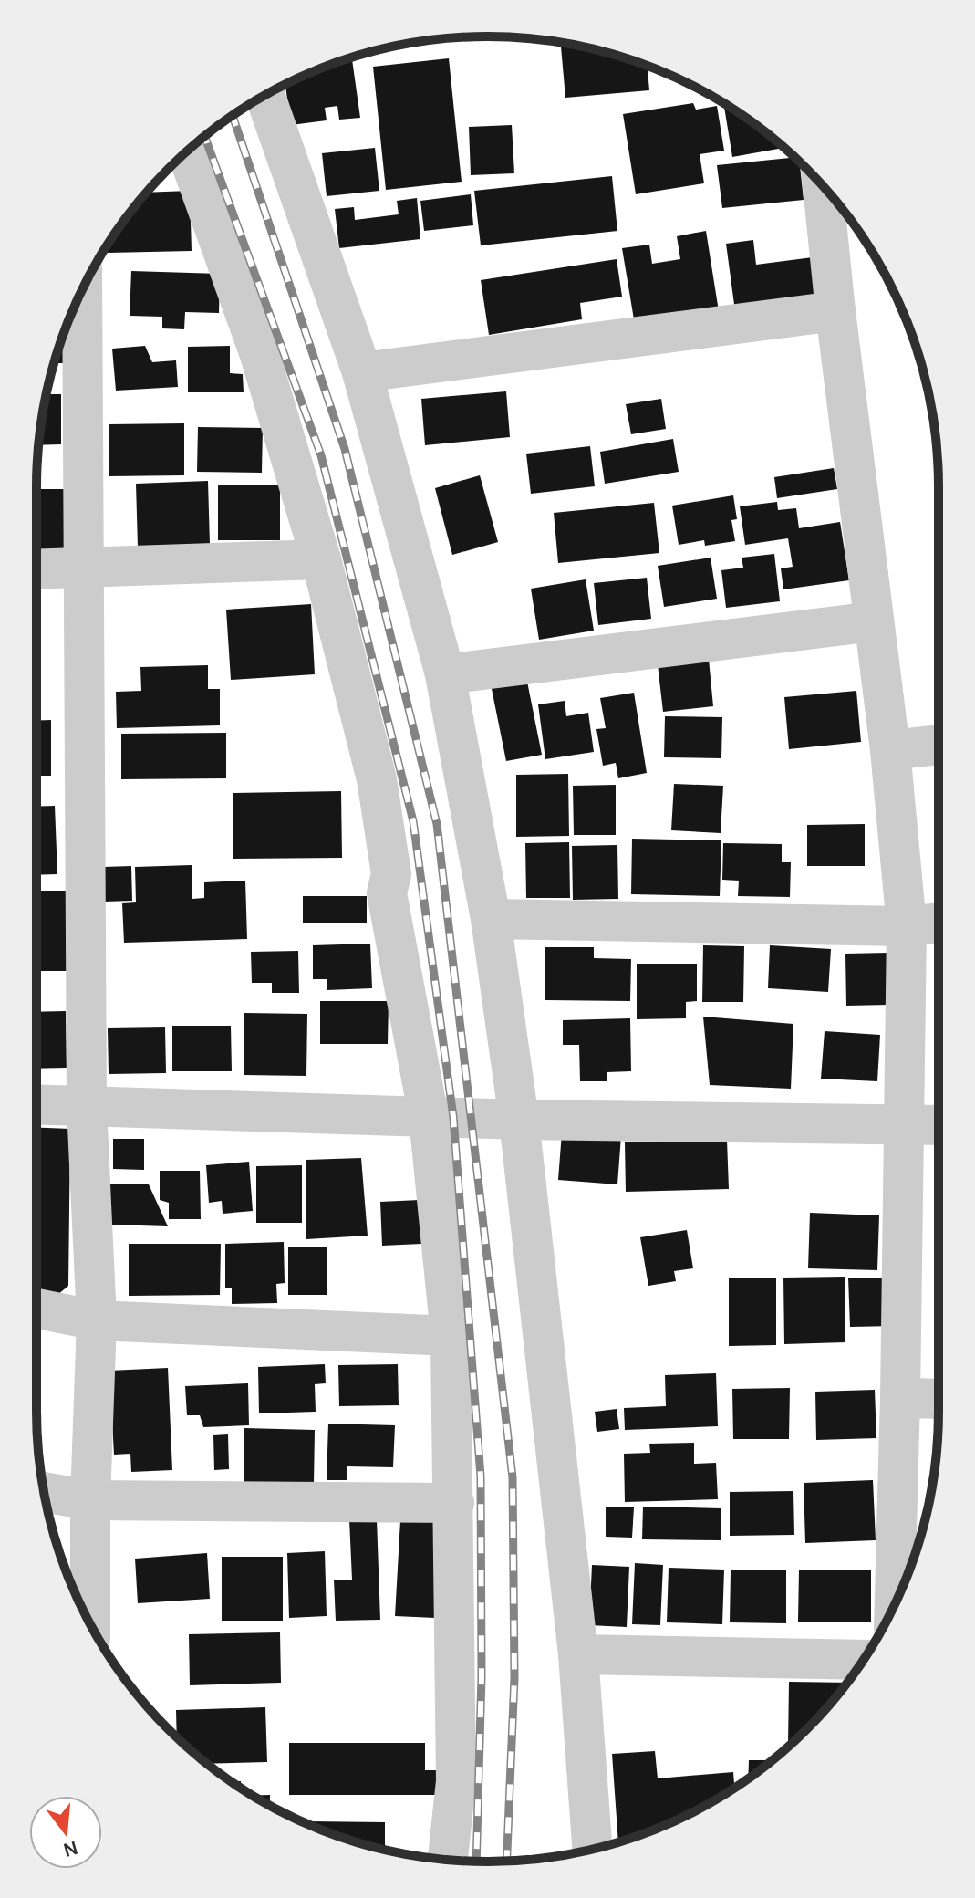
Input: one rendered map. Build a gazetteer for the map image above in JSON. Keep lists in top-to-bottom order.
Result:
{
  "north": "bottom"
}
